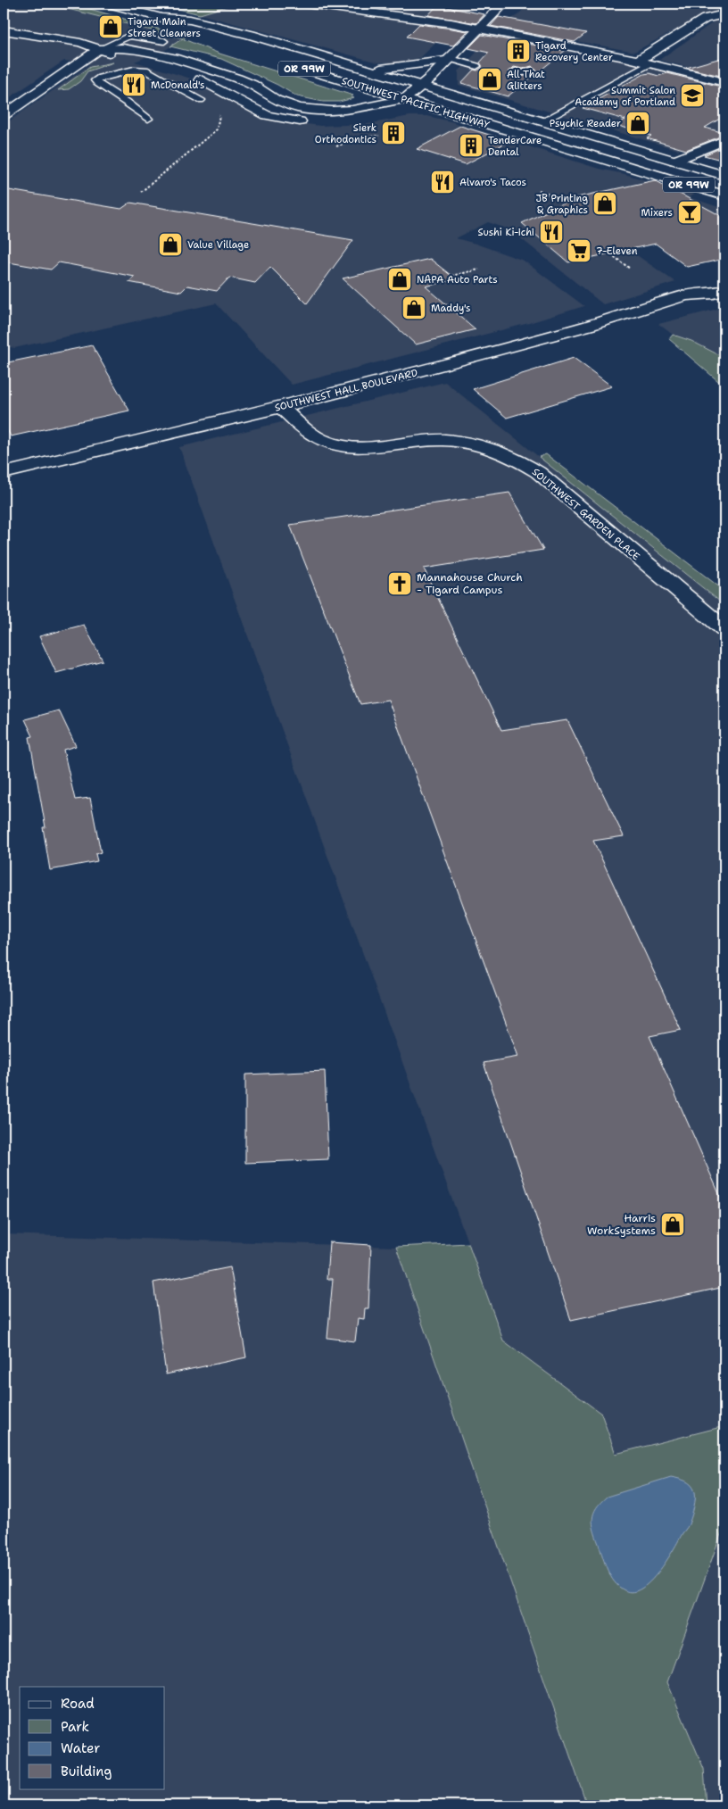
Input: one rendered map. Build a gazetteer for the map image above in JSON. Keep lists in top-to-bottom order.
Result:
{
  "streets": {
    "main road": [
      "OR 99W",
      "SOUTHWEST PACIFIC HIGHWAY",
      "SOUTHWEST HALL BOULEVARD",
      "SOUTHWEST GARDEN PLACE"
    ]
  },
  "crossings": [
    ["SOUTHWEST HALL BOULEVARD", "SOUTHWEST GARDEN PLACE"]
  ],
  "places": {
    "shop": [
      "Tigard Main Street Cleaners",
      "All That Glitters",
      "Psychic Reader",
      "JB Printing & Graphics",
      "Value Village",
      "NAPA Auto Parts",
      "Maddy's",
      "Harris WorkSystems"
    ],
    "building": ["Tigard Recovery Center", "Sierk Orthodontics", "TenderCare Dental"],
    "restaurant": ["McDonald's", "Alvaro's Tacos", "Sushi Ki-ichi"],
    "school or university": ["Summit Salon Academy of Portland"],
    "bar": ["Mixers"],
    "supermarket": ["7-Eleven"],
    "church": ["Mannahouse Church - Tigard Campus"]
  },
  "legend": [
    "Road",
    "Park",
    "Water",
    "Building"
  ]
}
